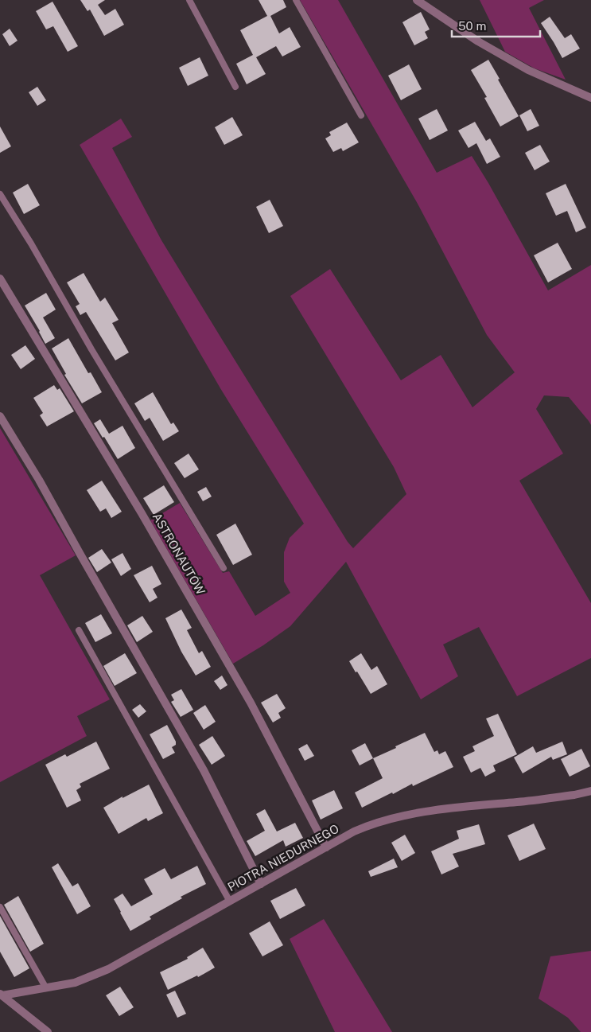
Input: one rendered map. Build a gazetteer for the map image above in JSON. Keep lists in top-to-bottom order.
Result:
{
  "streets": {
    "street": ["ASTRONAUTÓW", "PIOTRA NIEDURNEGO"]
  },
  "crossings": [
    ["ASTRONAUTÓW", "PIOTRA NIEDURNEGO"]
  ],
  "scale_bar": "50 m"
}
